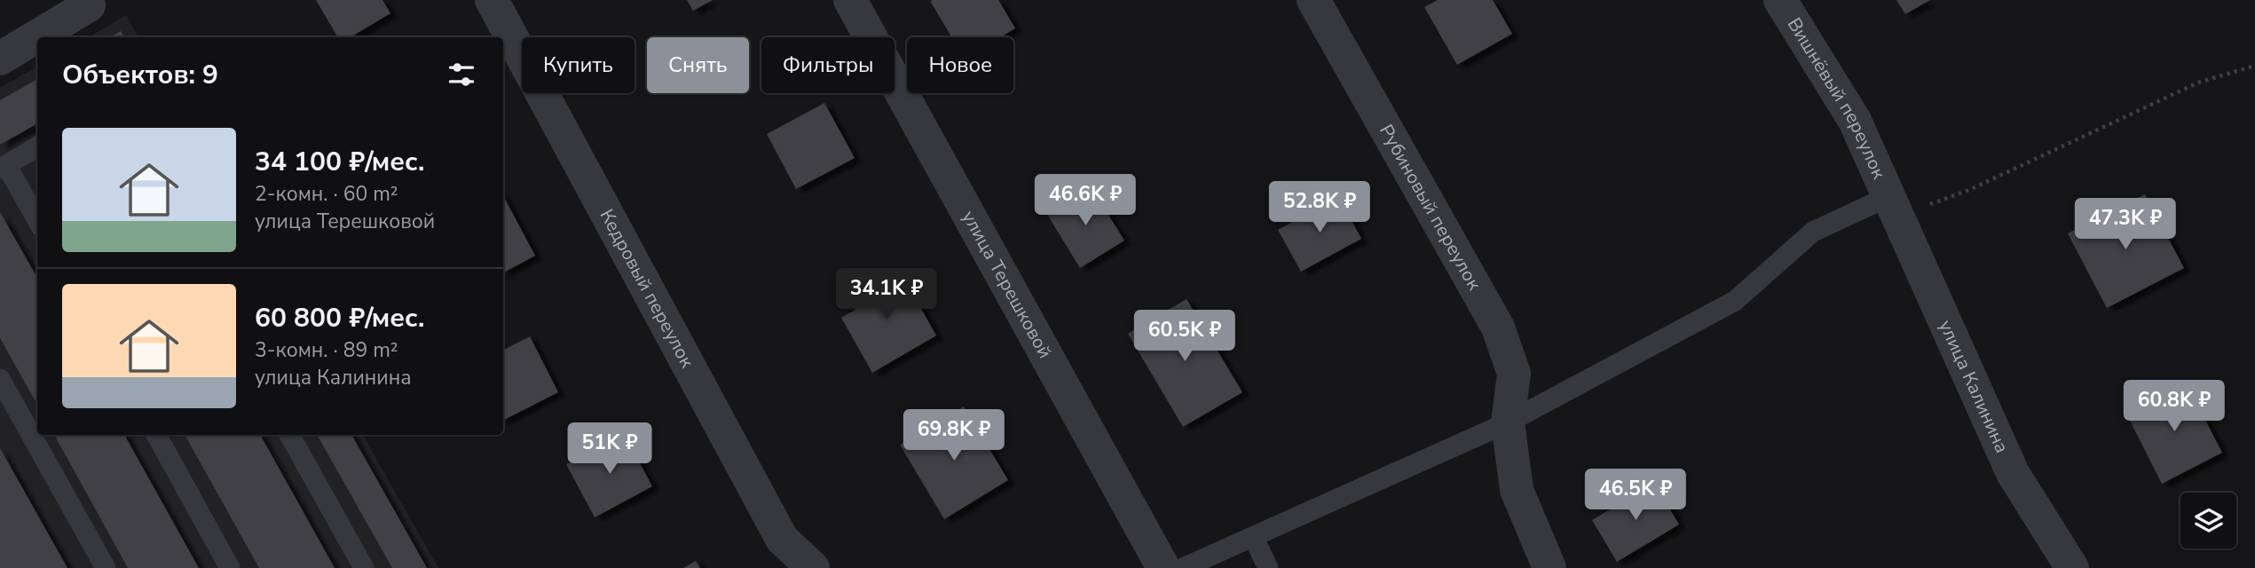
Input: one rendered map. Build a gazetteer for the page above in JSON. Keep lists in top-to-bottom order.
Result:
{
  "streets": {
    "street": [
      "Вишнёвый переулок",
      "Рубиновый переулок",
      "улица Терешковой",
      "Кедровый переулок",
      "улица Калинина"
    ]
  },
  "crossings": [
    ["Вишнёвый переулок", "улица Калинина"]
  ],
  "page": {
    "chip": [
      "Купить",
      "Снять",
      "Фильтры",
      "Новое"
    ],
    "heading": "Объектов: 9",
    "list": [
      {
        "name": "34 100 ₽/мес.",
        "note": "2-комн. · 60 m² · улица Терешковой"
      },
      {
        "name": "60 800 ₽/мес.",
        "note": "3-комн. · 89 m² · улица Калинина"
      }
    ],
    "price": [
      "46.6K ₽",
      "52.8K ₽",
      "47.3K ₽",
      "34.1K ₽",
      "60.5K ₽",
      "60.8K ₽",
      "69.8K ₽",
      "51K ₽",
      "46.5K ₽"
    ]
  }
}
